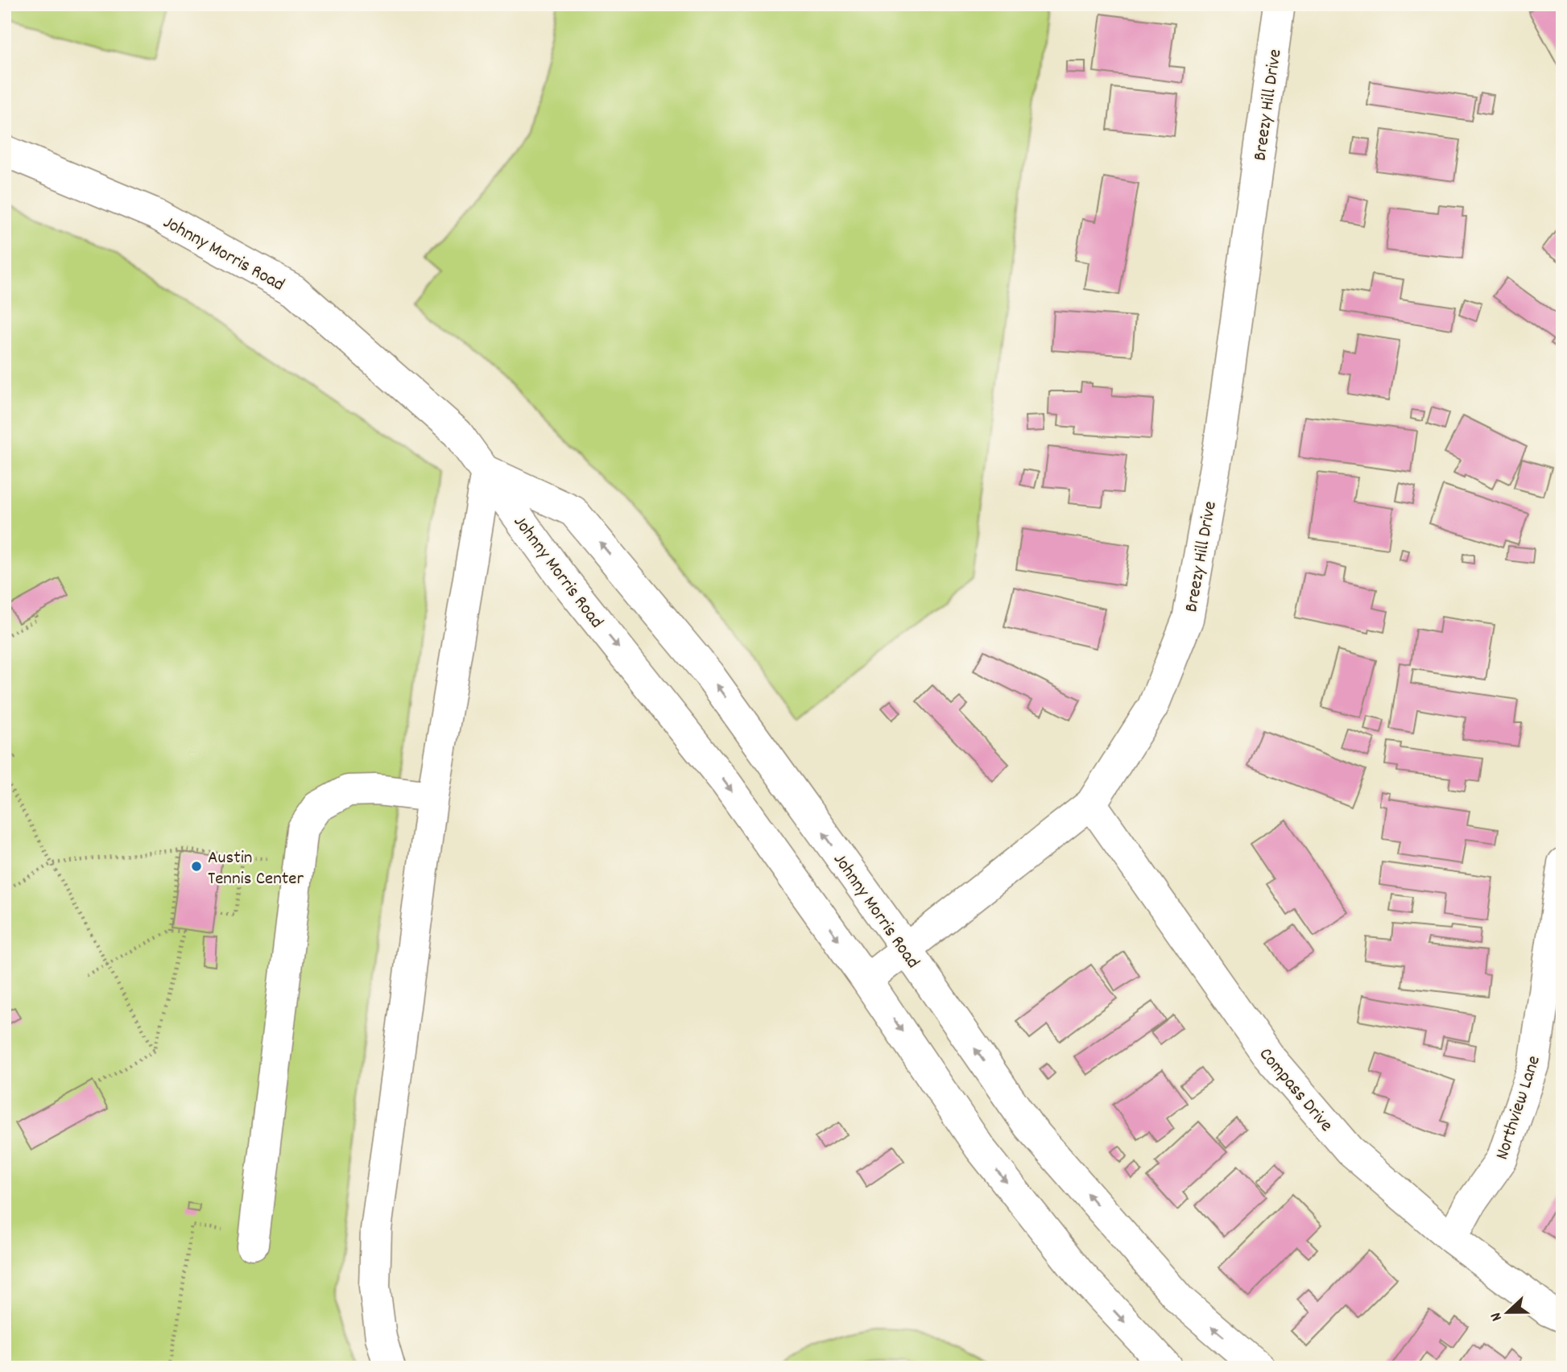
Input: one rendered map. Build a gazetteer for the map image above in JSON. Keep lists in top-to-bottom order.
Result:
{
  "streets": {
    "street": [
      "Breezy Hill Drive",
      "Johnny Morris Road",
      "Compass Drive",
      "Northview Lane"
    ]
  },
  "crossings": [
    ["Breezy Hill Drive", "Johnny Morris Road"],
    ["Breezy Hill Drive", "Compass Drive"],
    ["Compass Drive", "Northview Lane"]
  ],
  "places": ["Austin Tennis Center"],
  "north": "left"
}
